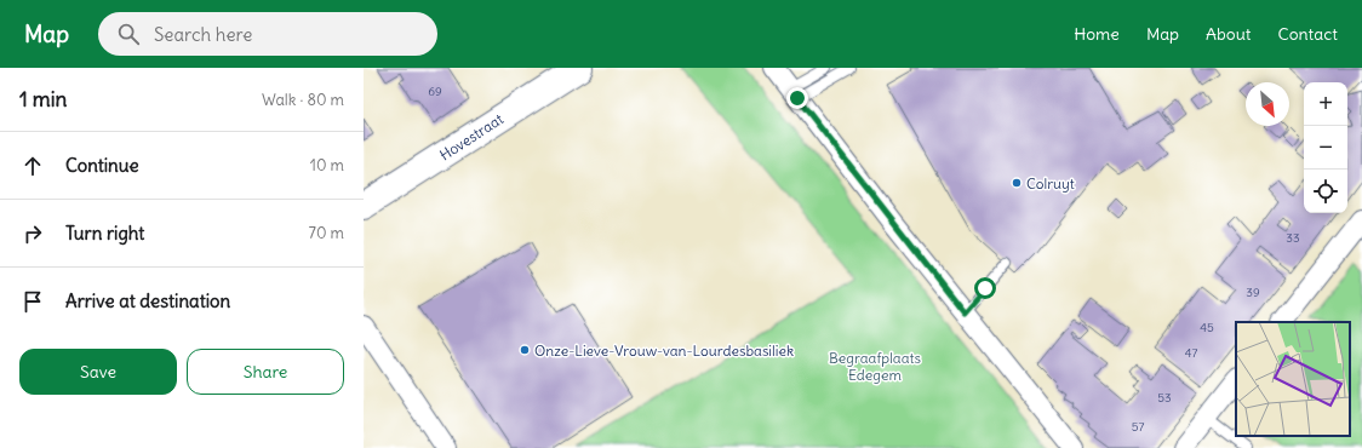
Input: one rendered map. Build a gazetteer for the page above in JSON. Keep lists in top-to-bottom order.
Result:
{
  "streets": {
    "street": ["Hovestraat"]
  },
  "parks": ["Begraafplaats Edegem"],
  "places": ["Colruyt", "Onze-Lieve-Vrouw-van-Lourdesbasiliek"],
  "house_numbers": [
    "69",
    "33",
    "39",
    "45",
    "47",
    "53",
    "57"
  ],
  "north": "bottom right",
  "page": {
    "header": "Map",
    "search": "Search here",
    "nav": [
      "Home",
      "Map",
      "About",
      "Contact"
    ],
    "heading": ["1 min", "Walk · 80 m"],
    "map_buttons": ["+", "−"],
    "list": [
      ["Continue", "10 m"],
      ["Turn right", "70 m"],
      "Arrive at destination"
    ],
    "buttons": ["Save", "Share"]
  }
}
